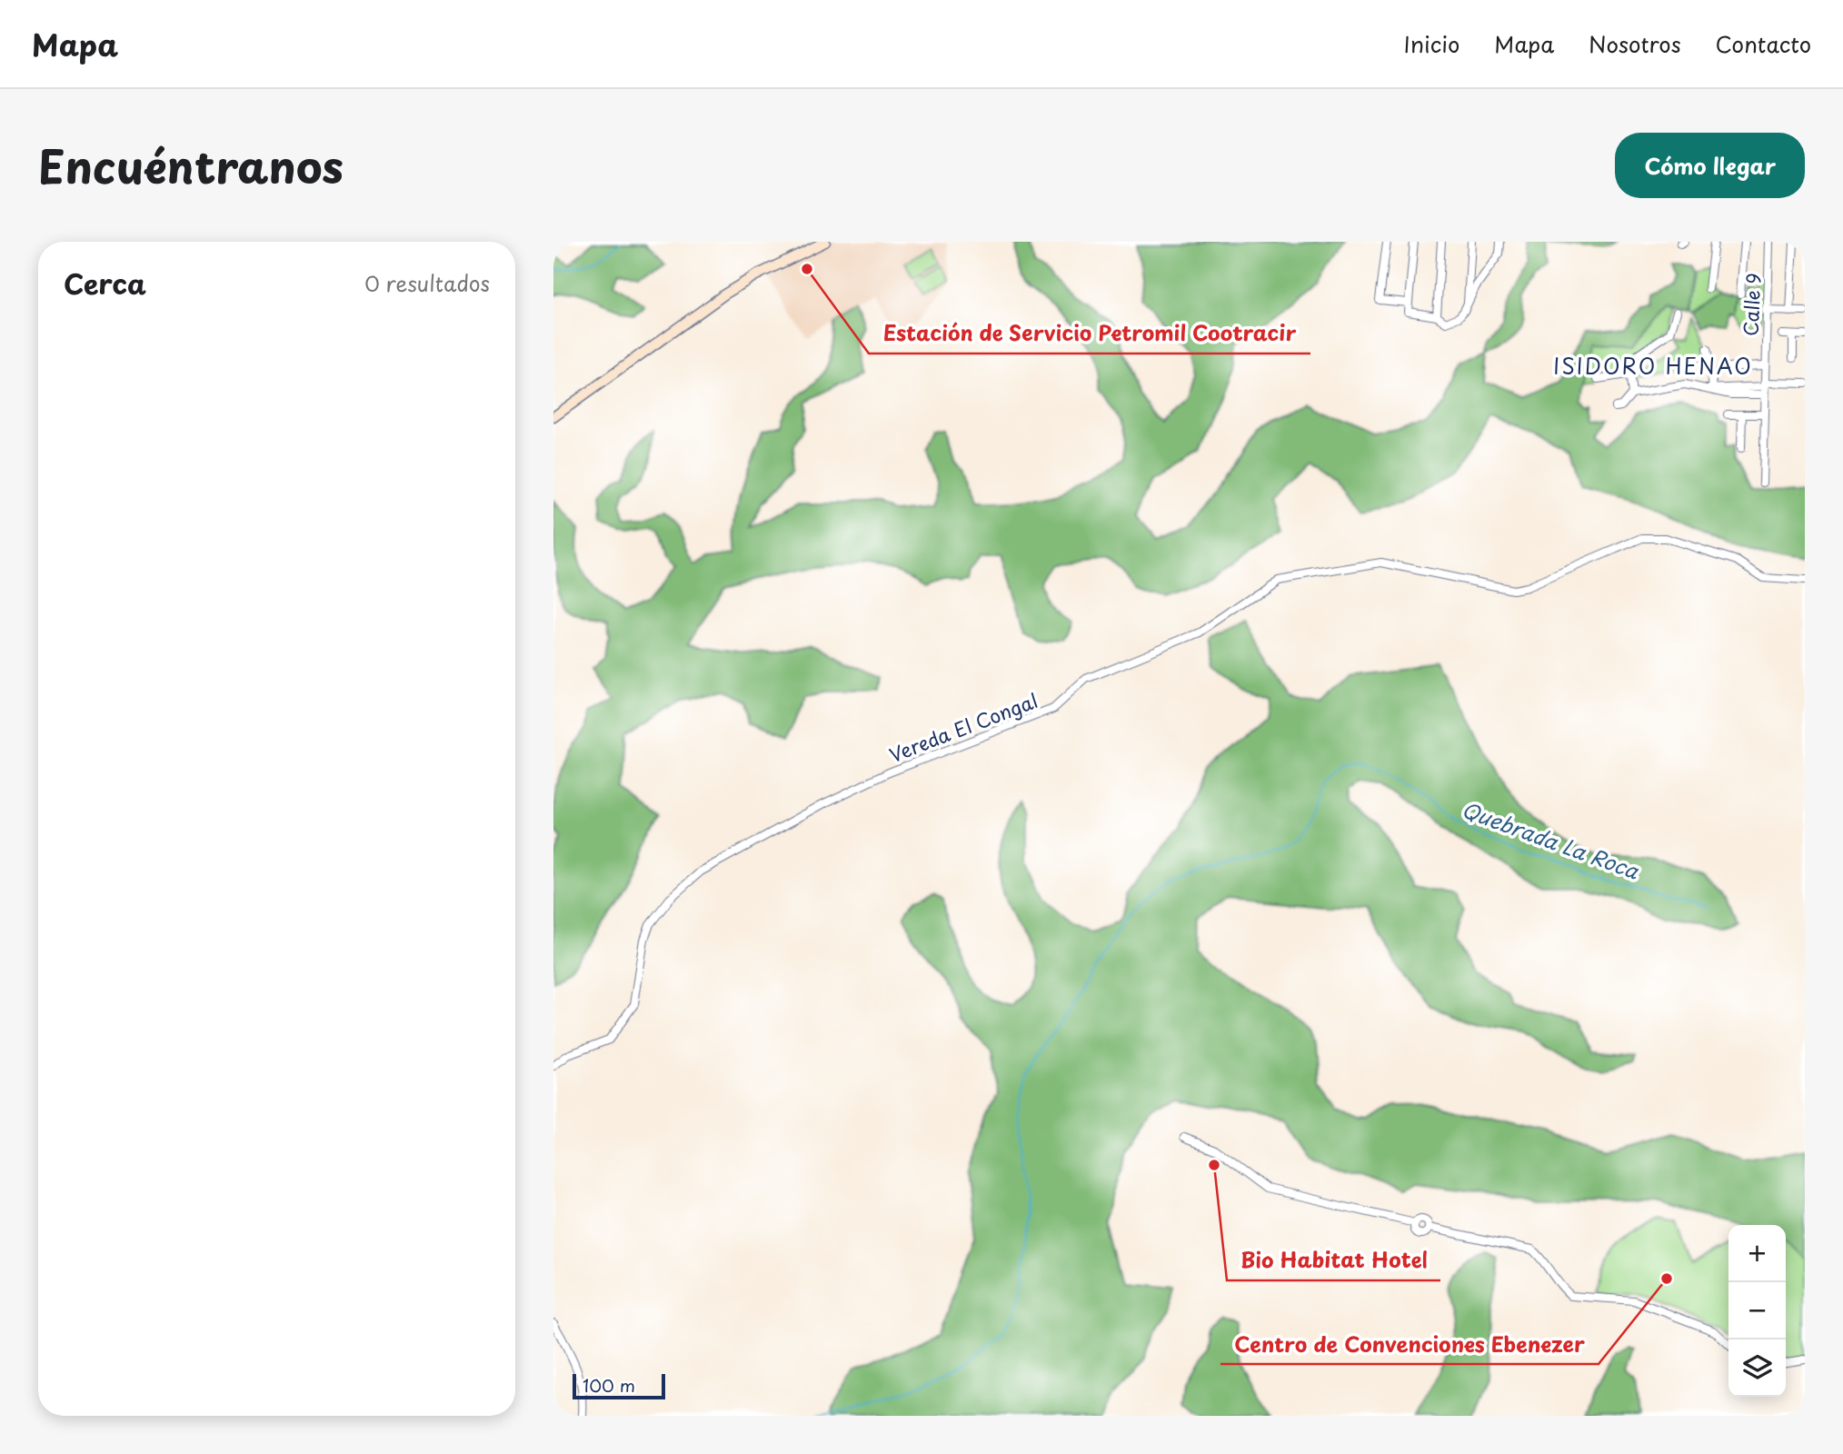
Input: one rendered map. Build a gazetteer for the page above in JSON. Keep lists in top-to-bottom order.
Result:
{
  "streets": {
    "street": ["Calle 9", "Vereda El Congal"]
  },
  "districts": ["ISIDORO HENAO"],
  "water": ["Quebrada La Roca"],
  "places": ["Estación de Servicio Petromil Cootracir", "Bio Habitat Hotel", "Centro de Convenciones Ebenezer"],
  "scale_bar": "100 m",
  "page": {
    "header": "Mapa",
    "nav": [
      "Inicio",
      "Mapa",
      "Nosotros",
      "Contacto"
    ],
    "title": "Encuéntranos",
    "buttons": "Cómo llegar",
    "heading": ["Cerca", "0 resultados"],
    "map_buttons": ["+", "−"],
    "scale": "100 m"
  }
}
